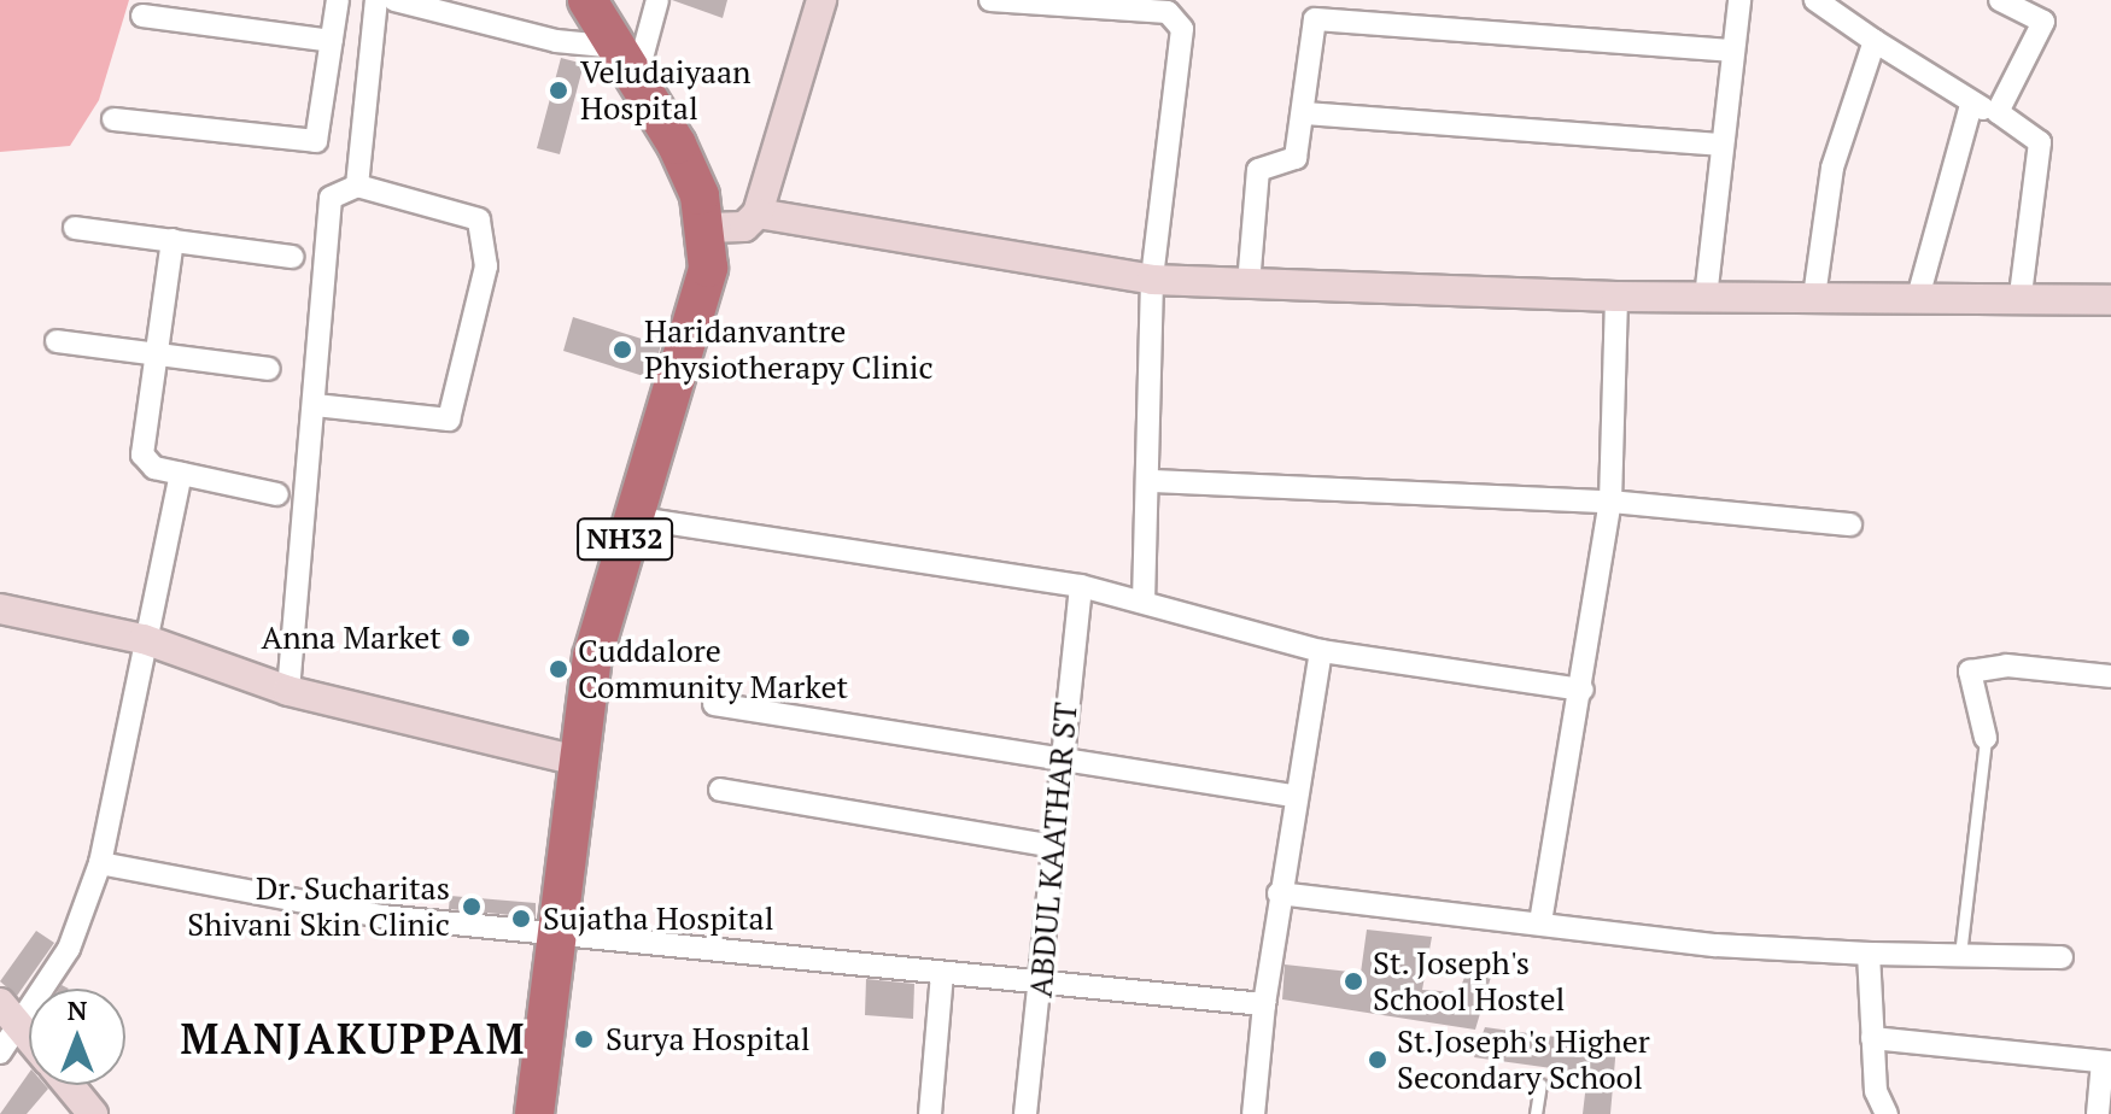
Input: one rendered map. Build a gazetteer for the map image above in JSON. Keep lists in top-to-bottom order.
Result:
{
  "streets": {
    "highway": ["NH32"],
    "street": ["ABDUL KAATHAR ST"]
  },
  "districts": ["MANJAKUPPAM"],
  "places": [
    "Veludaiyaan Hospital",
    "Haridanvantre Physiotherapy Clinic",
    "Anna Market",
    "Cuddalore Community Market",
    "Dr. Sucharitas Shivani Skin Clinic",
    "Sujatha Hospital",
    "St. Joseph's School Hostel",
    "Surya Hospital",
    "St.Joseph's Higher Secondary School"
  ],
  "north": "top"
}
